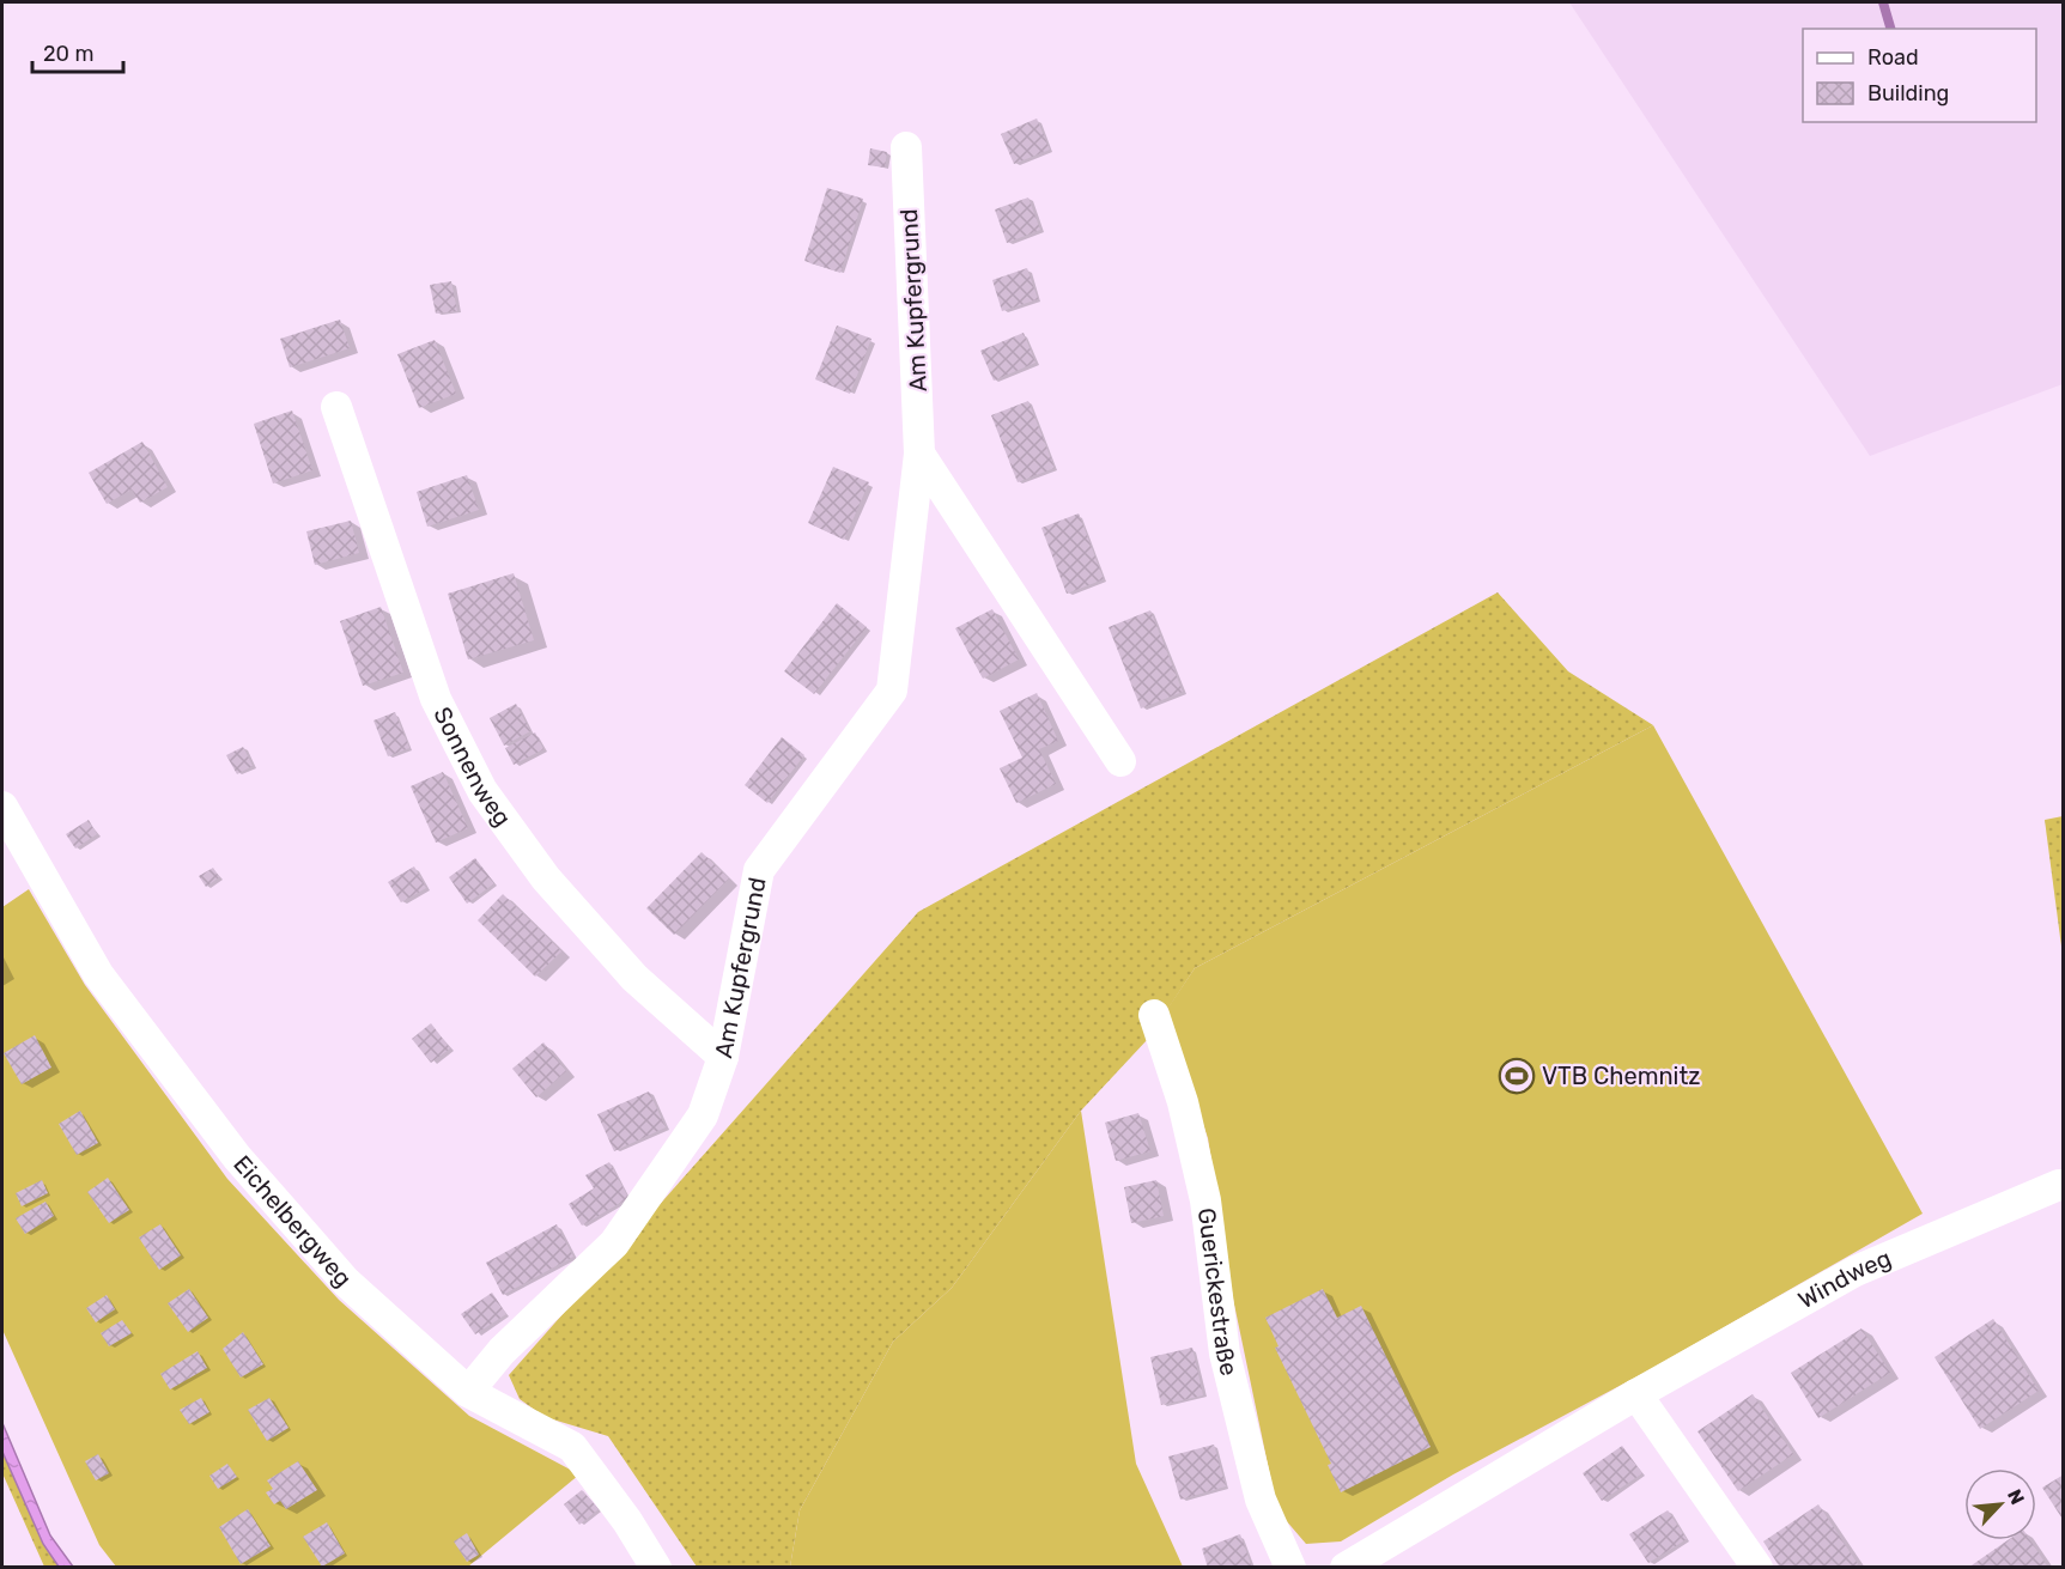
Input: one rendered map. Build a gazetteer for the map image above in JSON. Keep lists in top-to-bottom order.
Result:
{
  "streets": {
    "street": [
      "Am Kupfergrund",
      "Sonnenweg",
      "Eichelbergweg",
      "Windweg",
      "Guerickestraße"
    ]
  },
  "crossings": [
    ["Am Kupfergrund", "Sonnenweg"],
    ["Am Kupfergrund", "Eichelbergweg"]
  ],
  "places": {
    "sports": ["VTB Chemnitz"]
  },
  "legend": ["Road", "Building"],
  "scale_bar": "20 m",
  "north": "top right"
}
